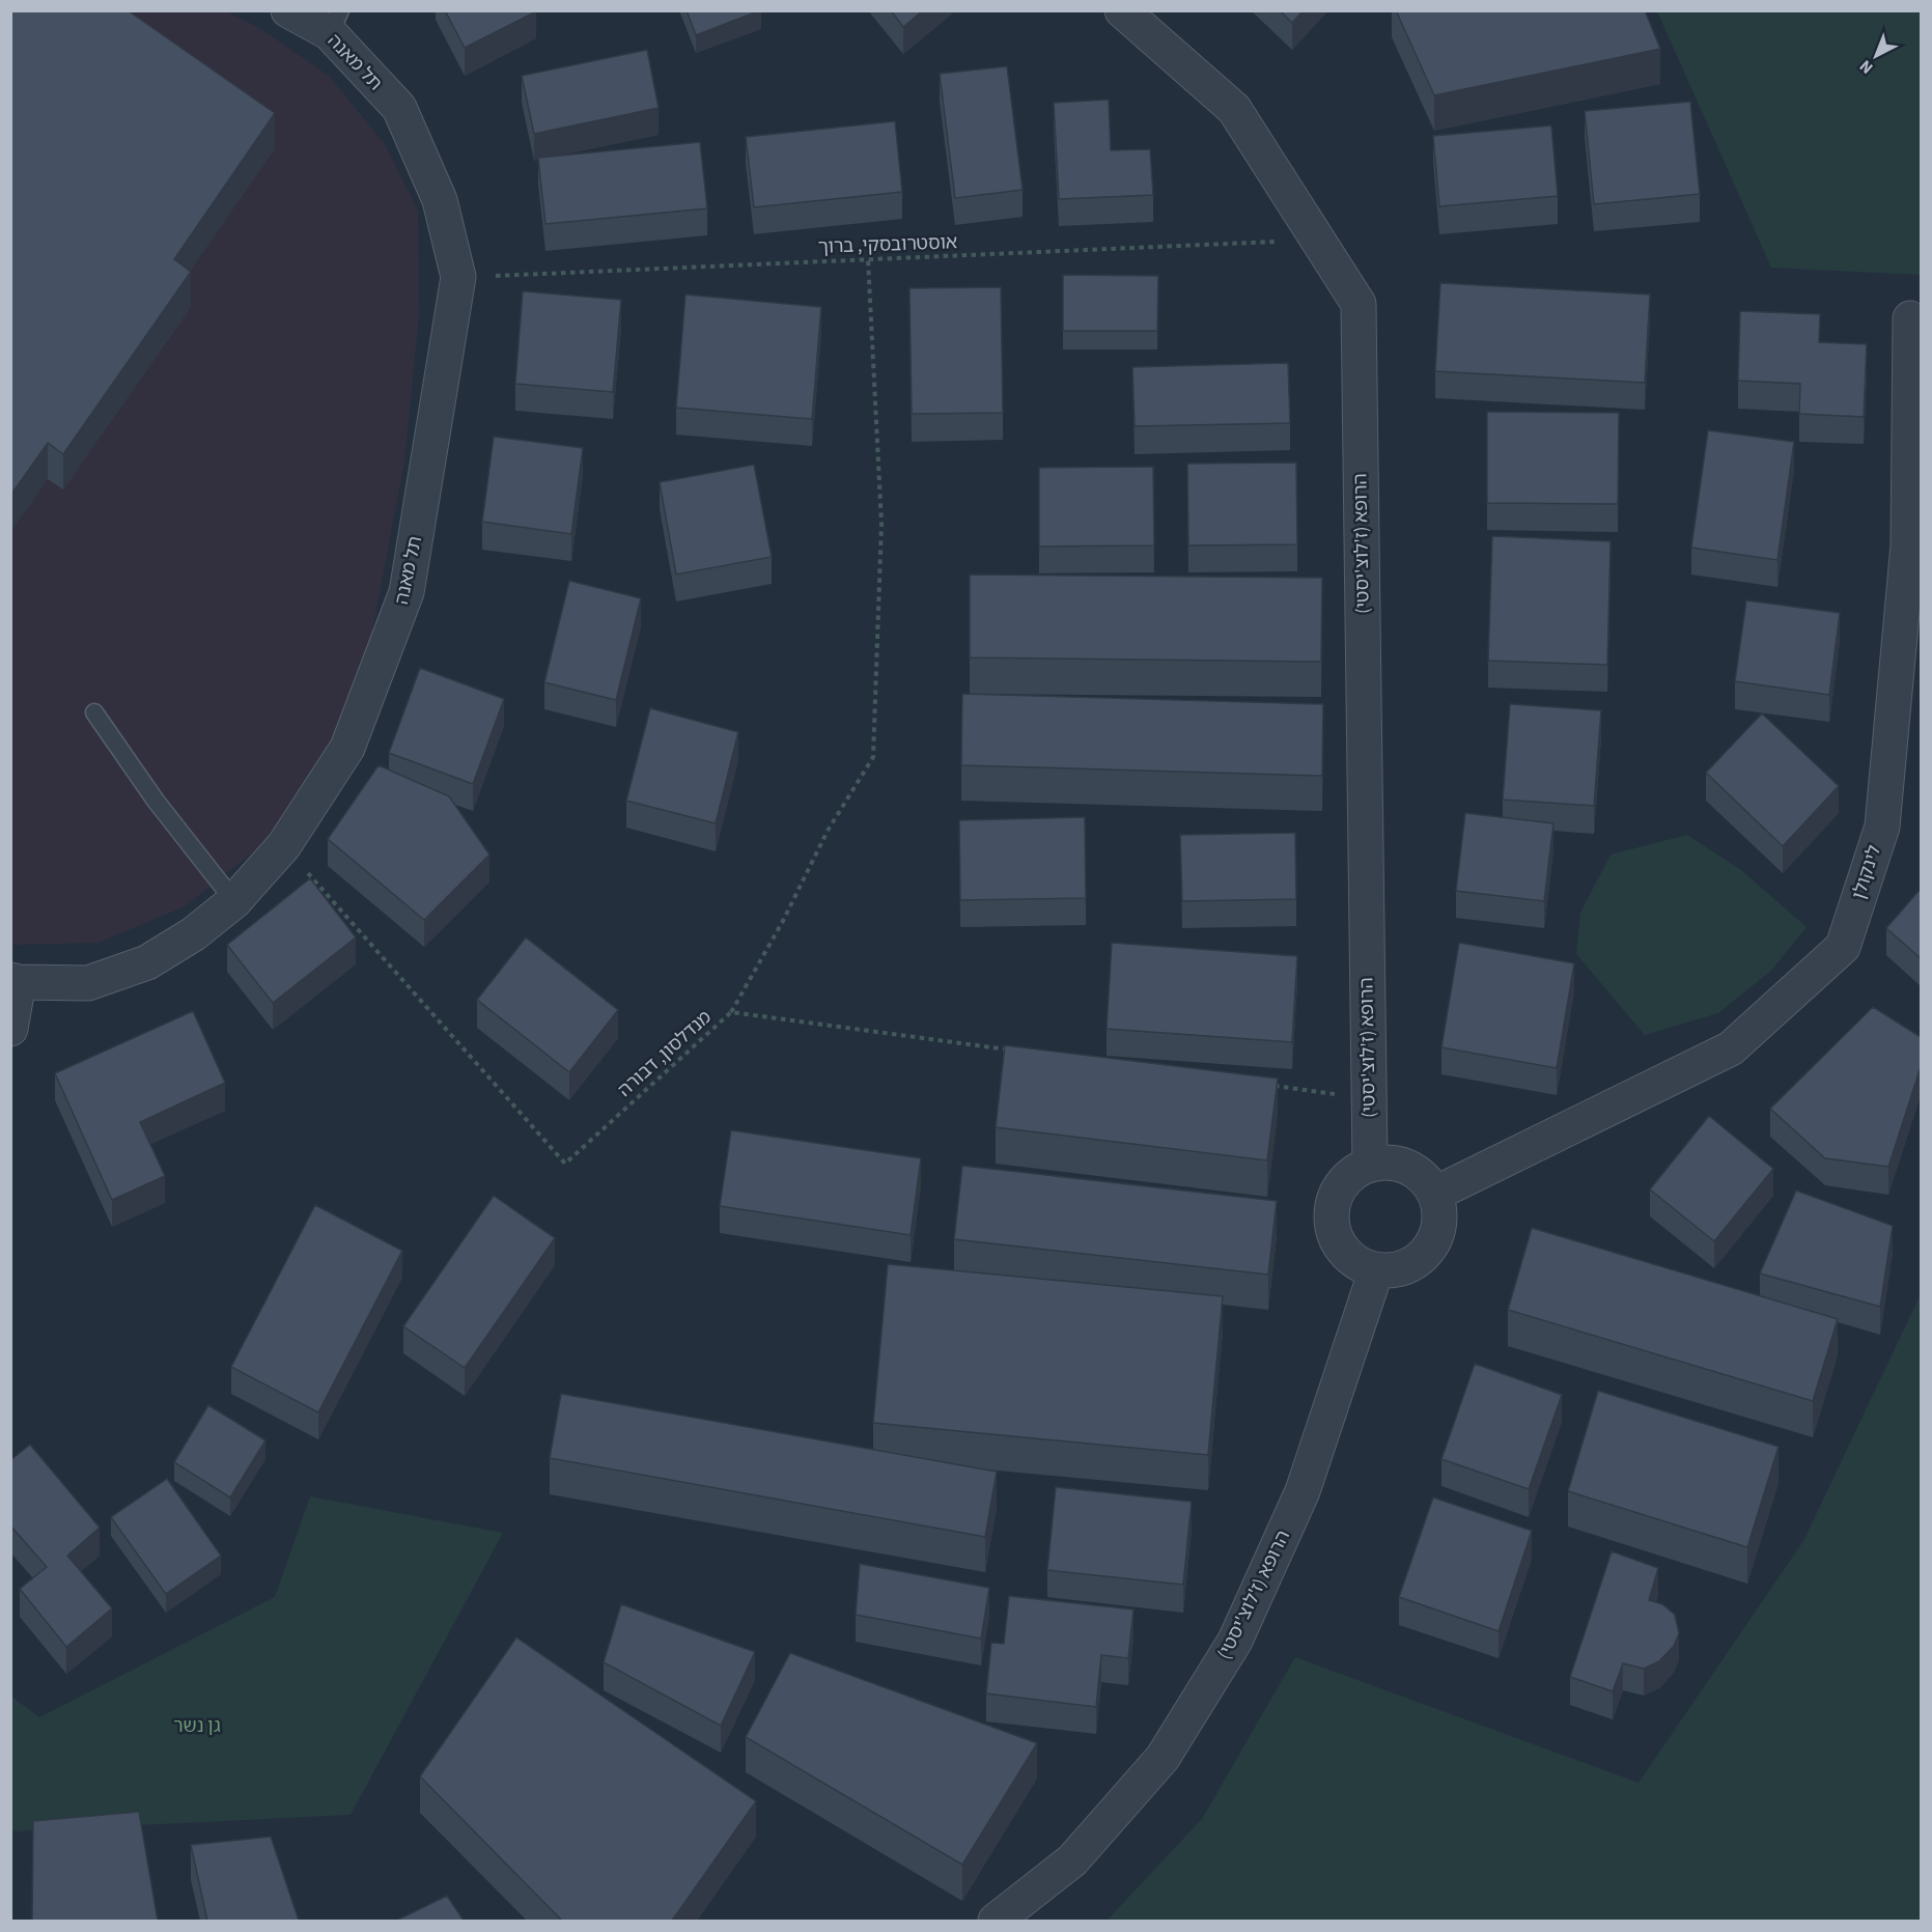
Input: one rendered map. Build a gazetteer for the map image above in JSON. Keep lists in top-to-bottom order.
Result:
{
  "streets": {
    "street": ["תל מאנה", "הרופא (ז'לוצ'יסטי)", "לינקולן"],
    "path": ["אוסטרובסקי, ברוך", "מנדלסון, דבורה"]
  },
  "crossings": [
    ["תל מאנה", "אוסטרובסקי, ברוך"],
    ["תל מאנה", "מנדלסון, דבורה"],
    ["אוסטרובסקי, ברוך", "הרופא (ז'לוצ'יסטי)"],
    ["הרופא (ז'לוצ'יסטי)", "לינקולן"]
  ],
  "parks": ["גן נשר"],
  "north": "bottom left"
}
